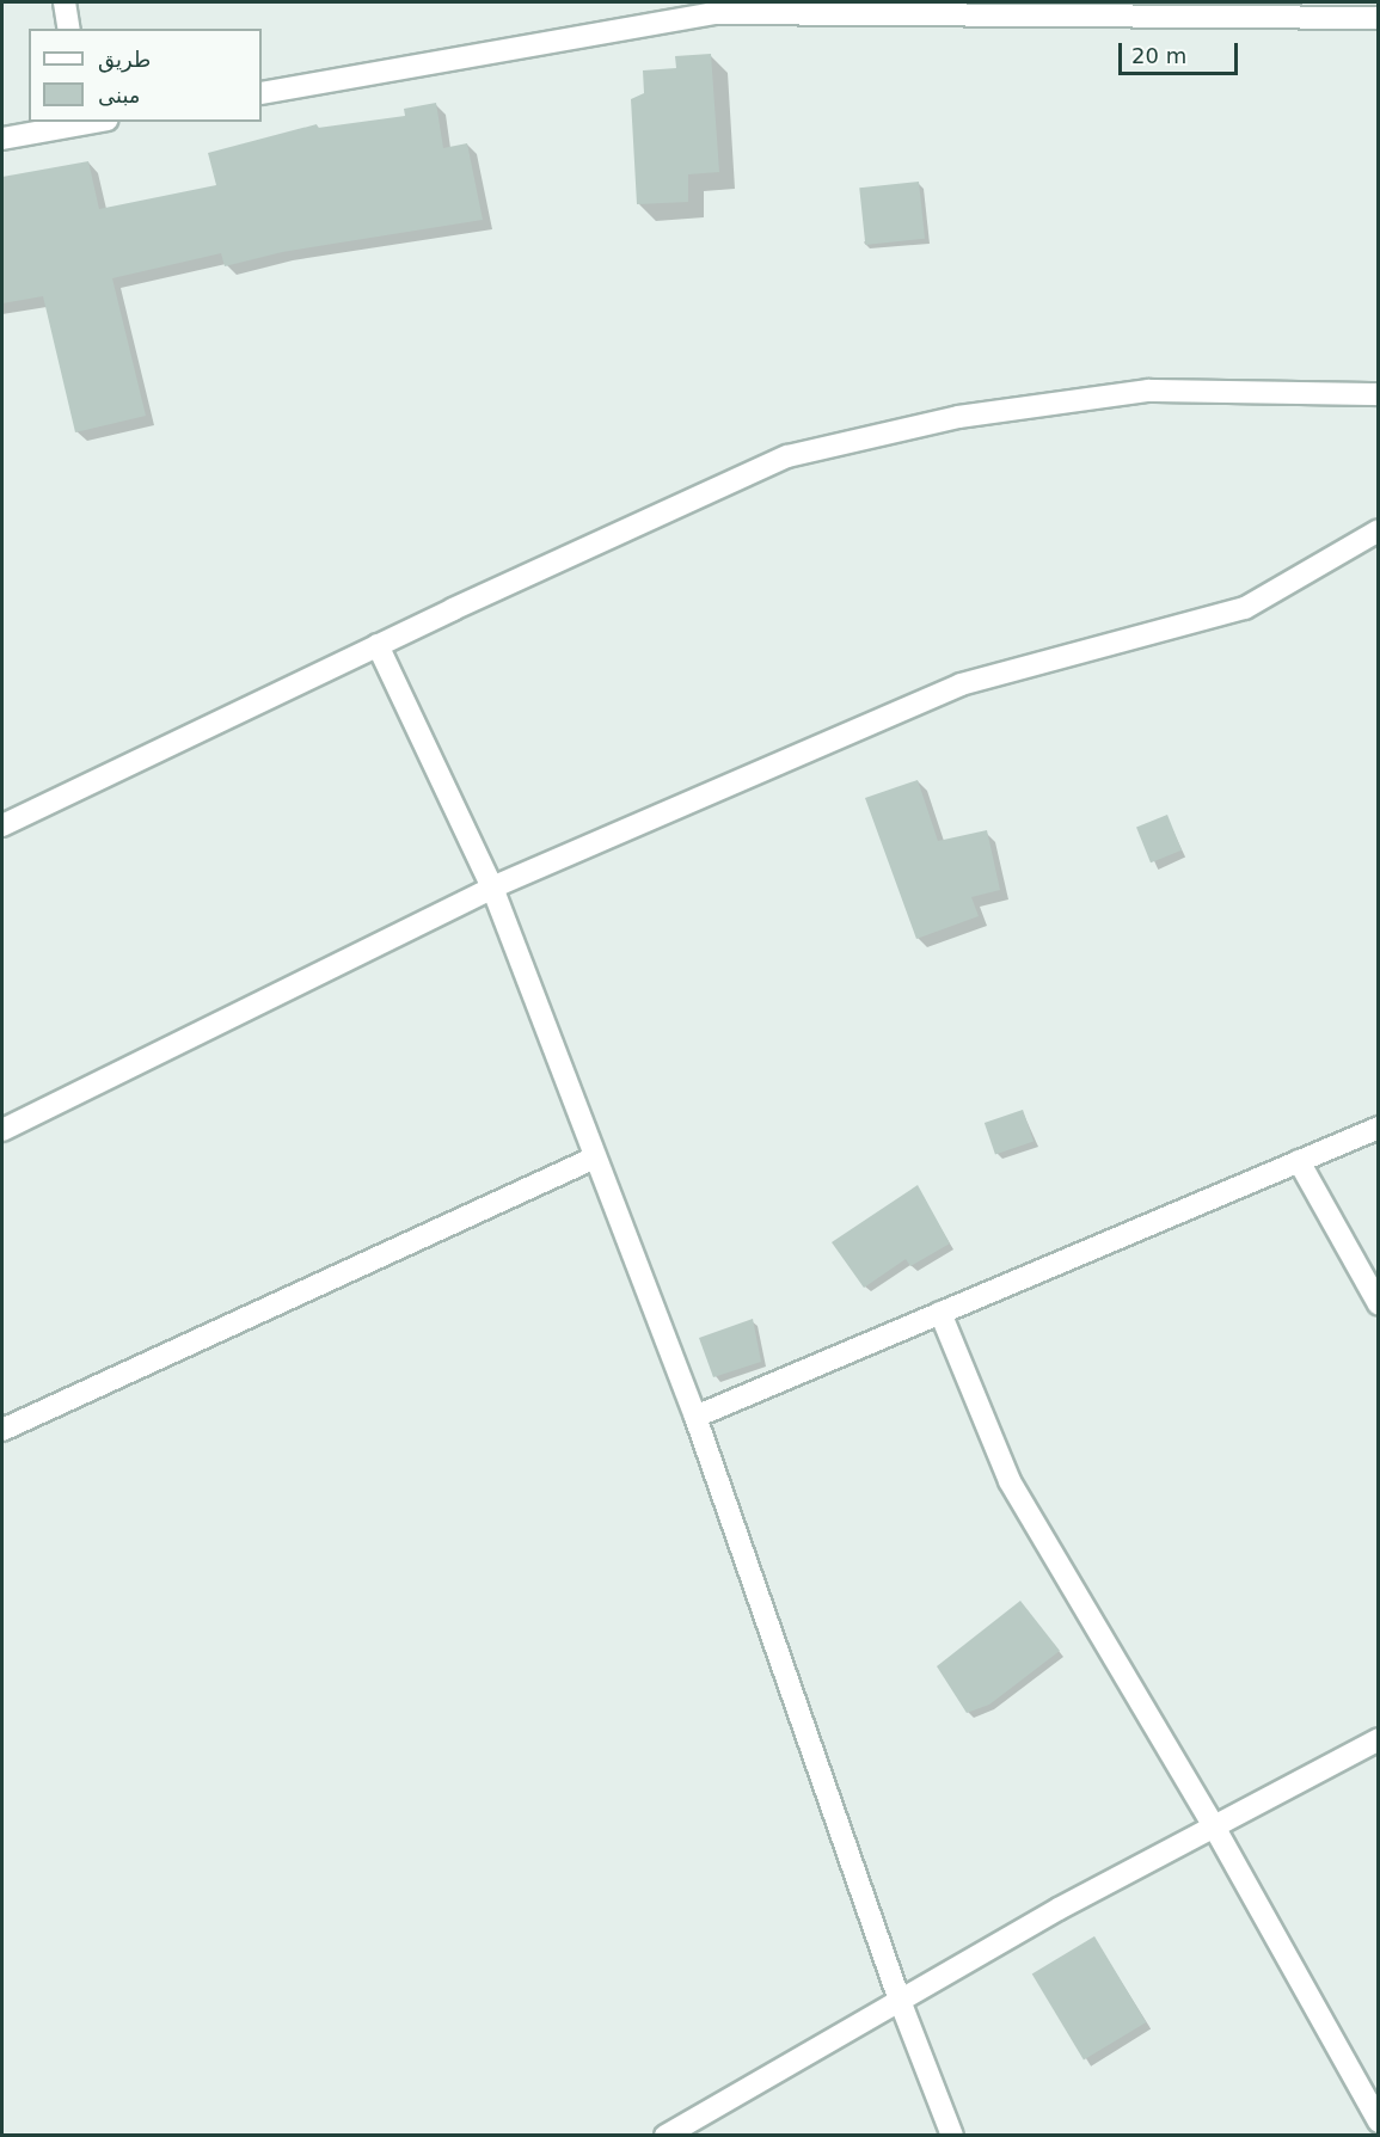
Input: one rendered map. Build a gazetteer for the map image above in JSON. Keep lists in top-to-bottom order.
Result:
{
  "legend": ["طريق", "مبنى"],
  "scale_bar": "20 m"
}
